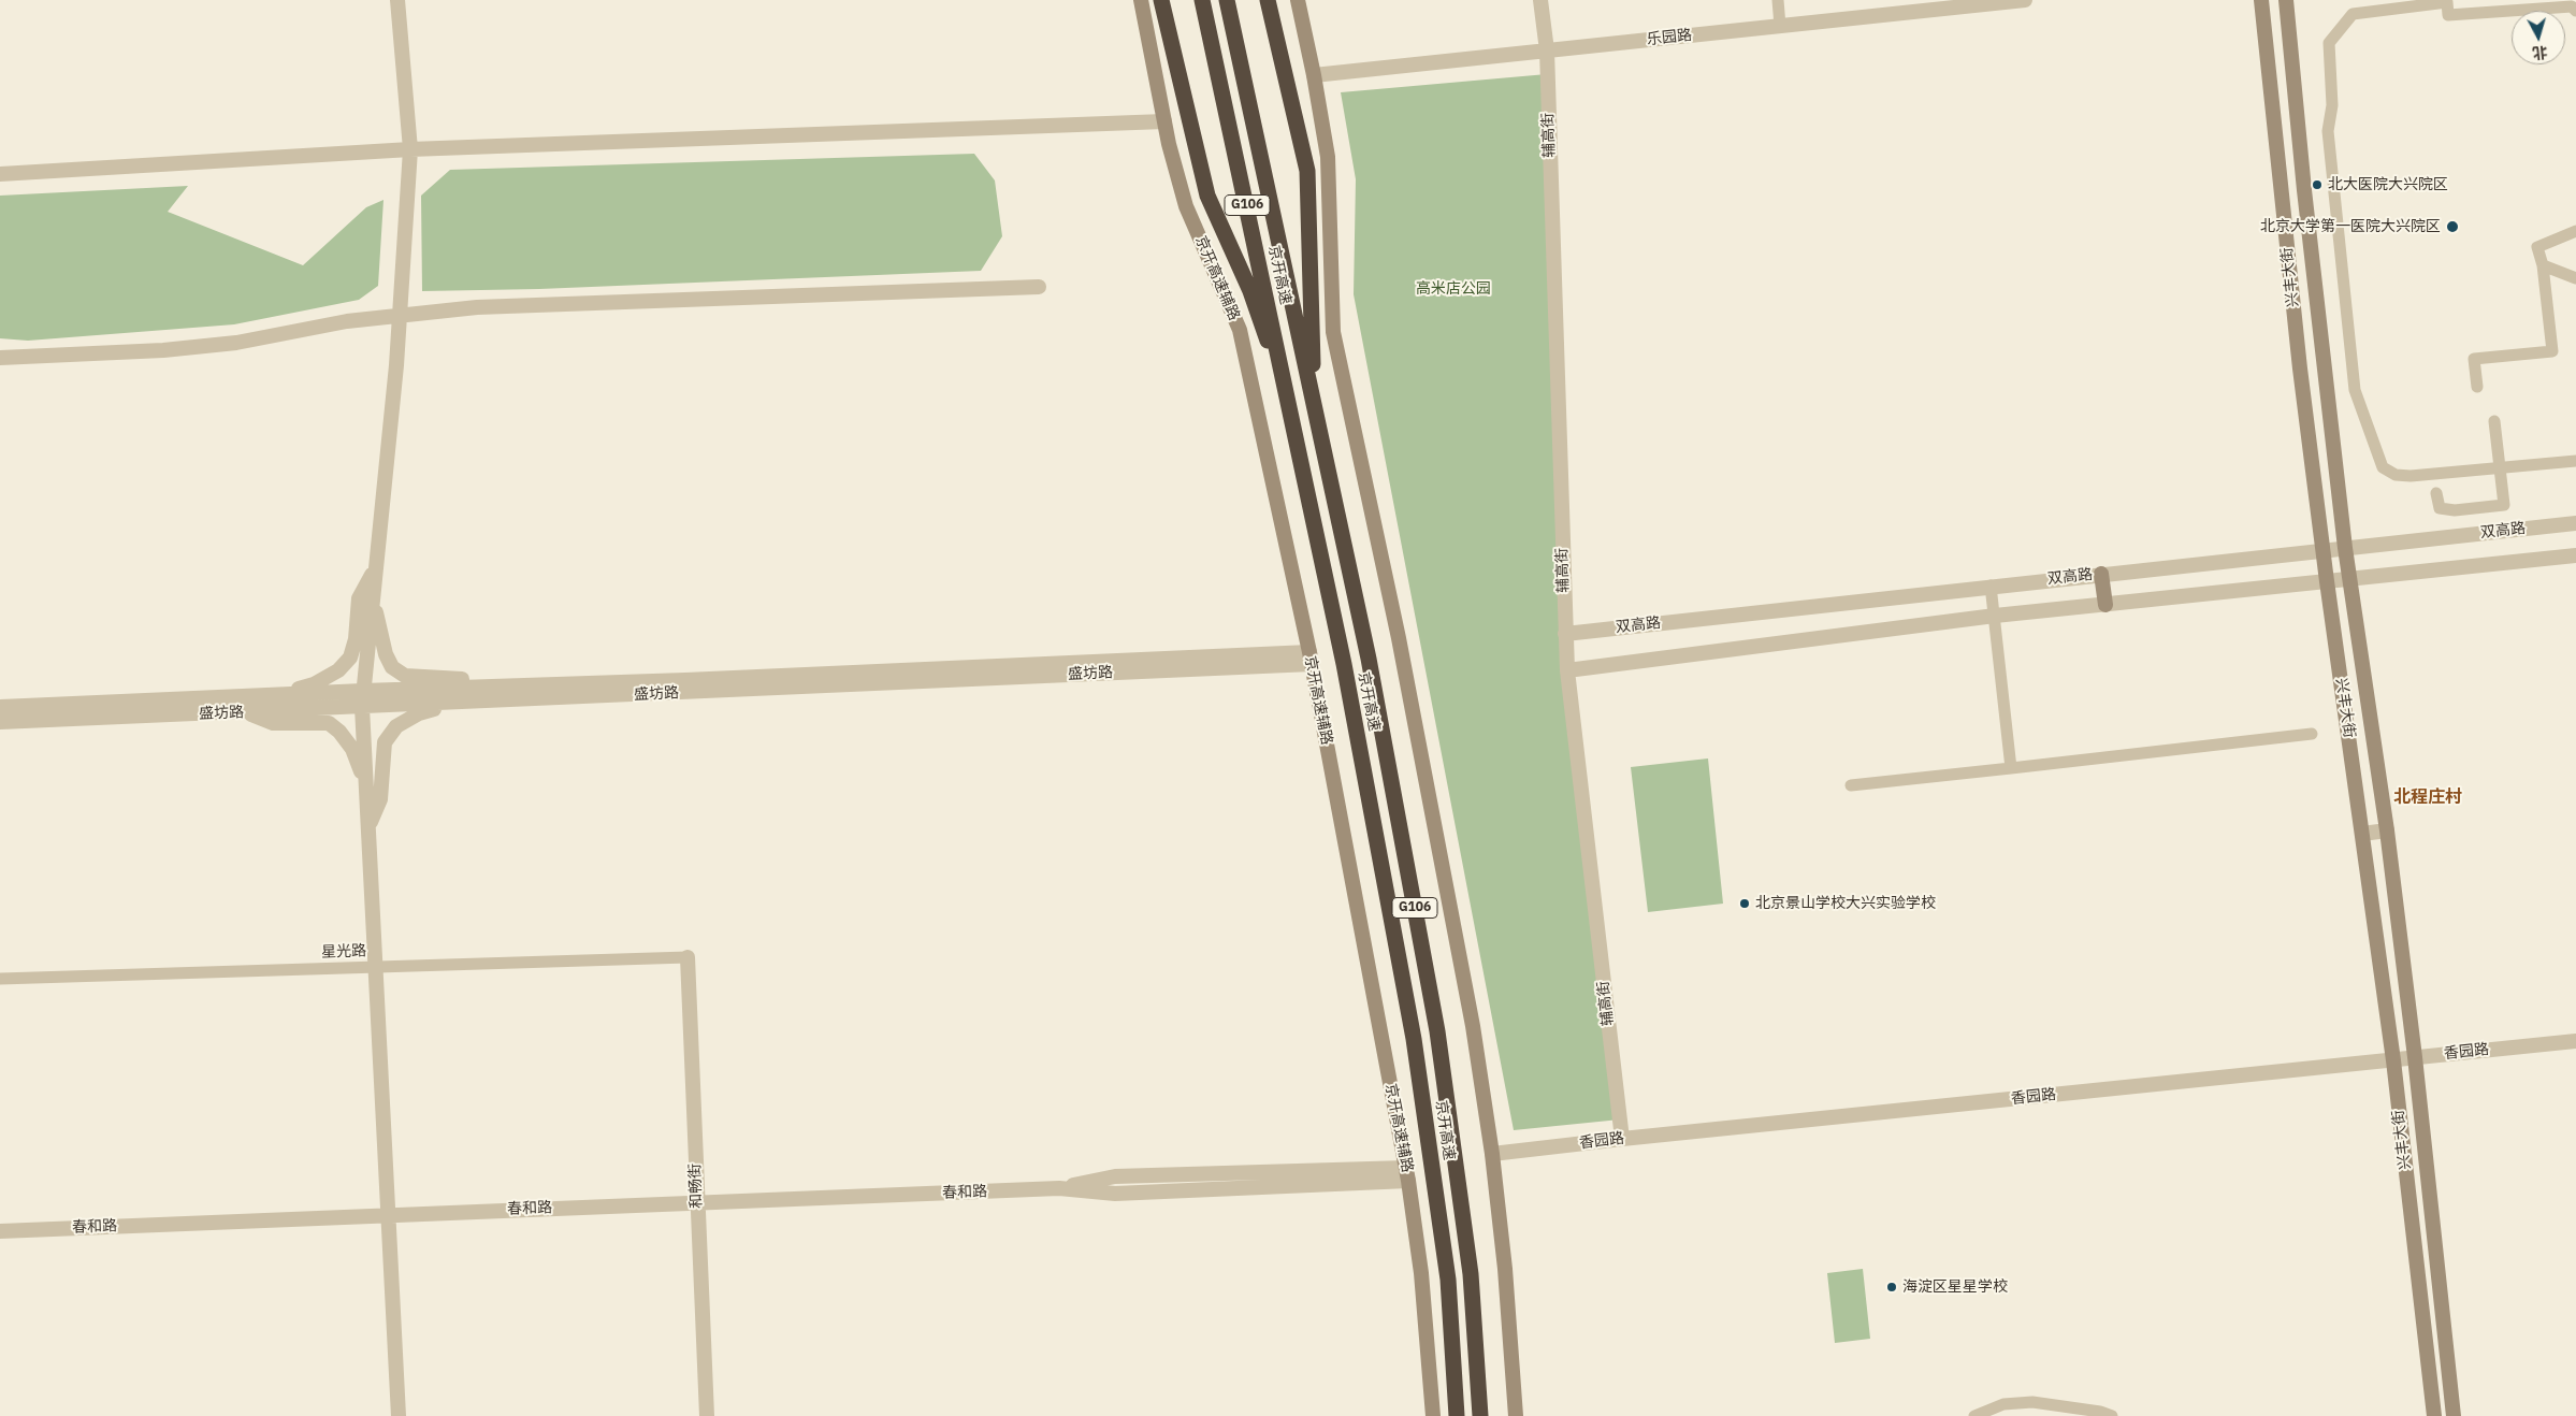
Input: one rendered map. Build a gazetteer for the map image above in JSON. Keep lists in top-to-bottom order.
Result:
{
  "streets": {
    "highway": ["G106", "京开高速"],
    "main road": ["兴丰大街", "京开高速辅路"],
    "street": [
      "乐园路",
      "辅高街",
      "双高路",
      "盛坊路",
      "星光路",
      "香园路",
      "和畅街",
      "春和路"
    ]
  },
  "crossings": [
    ["乐园路", "辅高街"],
    ["辅高街", "双高路"],
    ["辅高街", "香园路"],
    ["兴丰大街", "双高路"],
    ["兴丰大街", "香园路"],
    ["京开高速辅路", "盛坊路"],
    ["京开高速辅路", "春和路"],
    ["星光路", "和畅街"],
    ["和畅街", "春和路"]
  ],
  "districts": ["北程庄村"],
  "parks": ["高米店公园"],
  "places": [
    "北大医院大兴院区",
    "北京大学第一医院大兴院区",
    "北京景山学校大兴实验学校",
    "海淀区星星学校"
  ],
  "north": "bottom"
}
